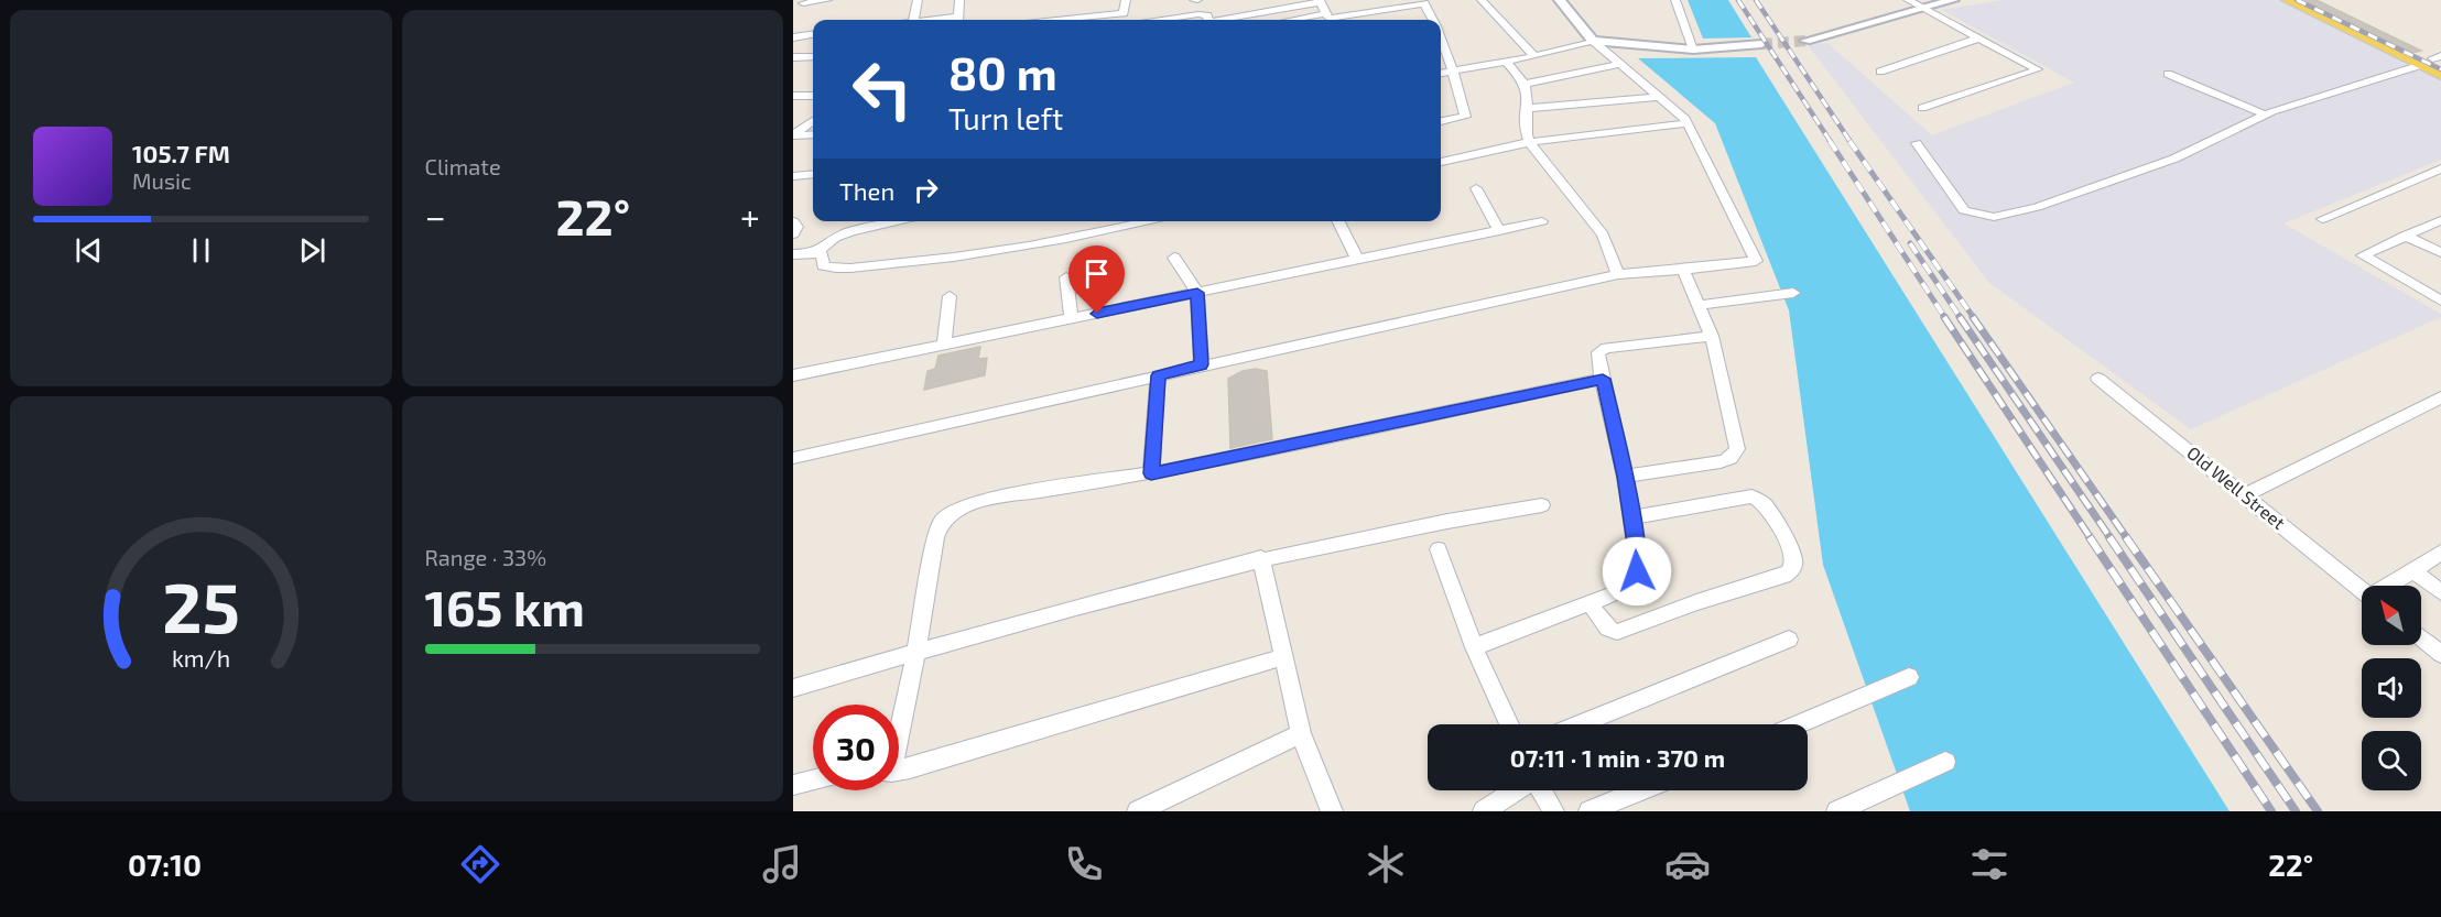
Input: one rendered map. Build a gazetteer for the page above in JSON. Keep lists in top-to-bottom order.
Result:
{
  "streets": {
    "street": ["Old Well Street"]
  },
  "north": "top left",
  "page": {
    "tile": [
      "Climate",
      ["Range · 33%", "165 km"]
    ],
    "turn": ["80 m", "Turn left"],
    "song": ["105.7 FM", "Music"],
    "then": "Then",
    "heat": ["−", "22°", "+"],
    "limit": "30",
    "trip": "07:11 · 1 min · 370 m",
    "tabs": ["07:10", "22°"],
    "gauge": ["25", "km/h"]
  }
}
